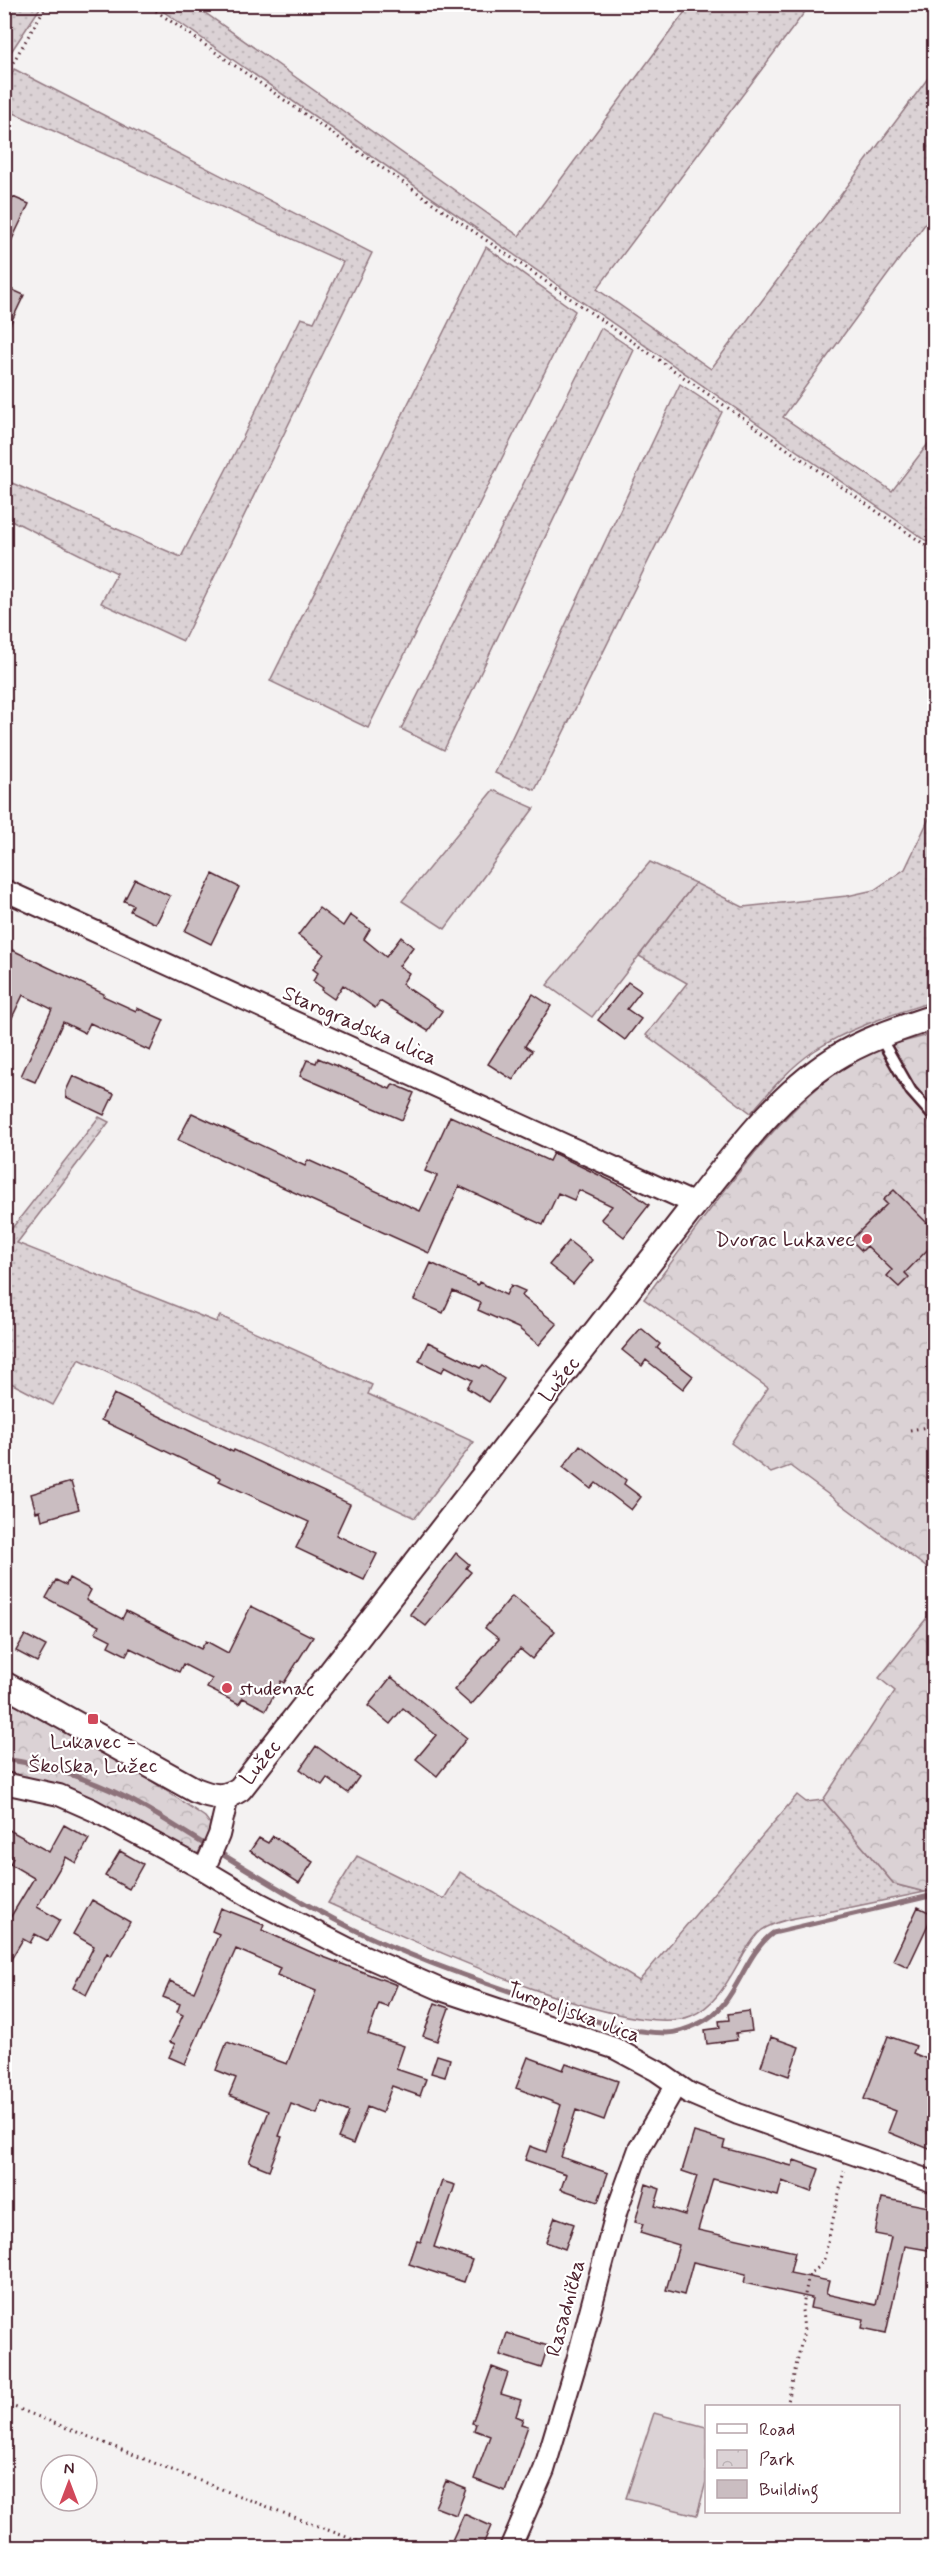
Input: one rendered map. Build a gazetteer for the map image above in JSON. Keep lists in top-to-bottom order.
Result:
{
  "streets": {
    "street": [
      "Starogradska ulica",
      "Lužec",
      "Turopoljska ulica",
      "Rasadnička"
    ]
  },
  "crossings": [
    ["Starogradska ulica", "Lužec"],
    ["Turopoljska ulica", "Rasadnička"]
  ],
  "places": {
    "other": ["Dvorac Lukavec", "studenac"],
    "transit": ["Lukavec - Školska, Lužec"]
  },
  "legend": ["Road", "Park", "Building"],
  "north": "top"
}
